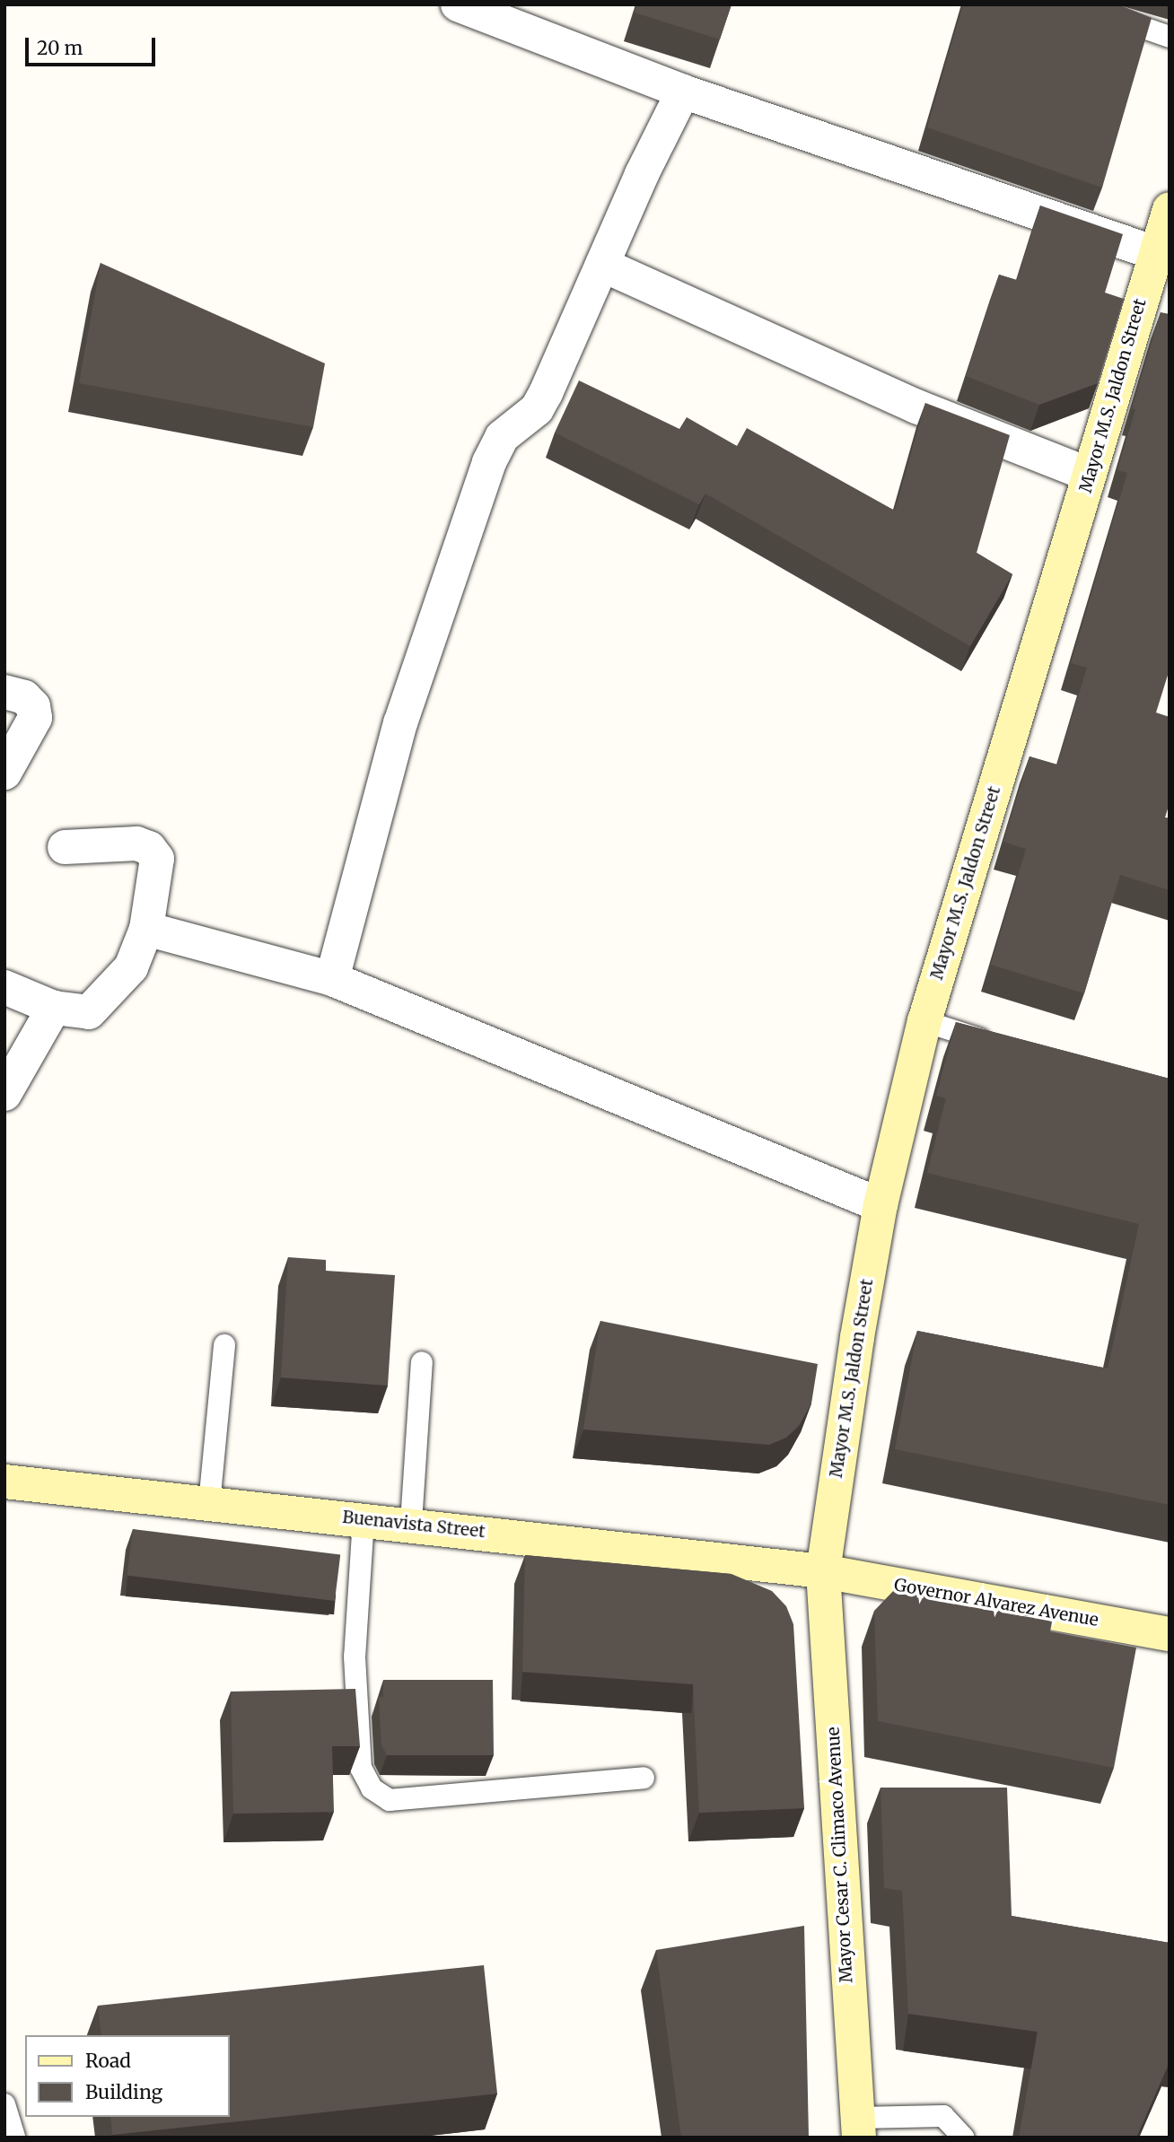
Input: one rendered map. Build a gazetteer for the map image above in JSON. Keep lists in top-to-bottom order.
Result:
{
  "streets": {
    "main road": [
      "Mayor M.S. Jaldon Street",
      "Buenavista Street",
      "Governor Alvarez Avenue",
      "Mayor Cesar C. Climaco Avenue"
    ]
  },
  "crossings": [
    ["Mayor M.S. Jaldon Street", "Buenavista Street"],
    ["Mayor M.S. Jaldon Street", "Governor Alvarez Avenue"],
    ["Mayor M.S. Jaldon Street", "Mayor Cesar C. Climaco Avenue"],
    ["Buenavista Street", "Governor Alvarez Avenue"],
    ["Buenavista Street", "Mayor Cesar C. Climaco Avenue"],
    ["Governor Alvarez Avenue", "Mayor Cesar C. Climaco Avenue"]
  ],
  "legend": ["Road", "Building"],
  "scale_bar": "20 m"
}
